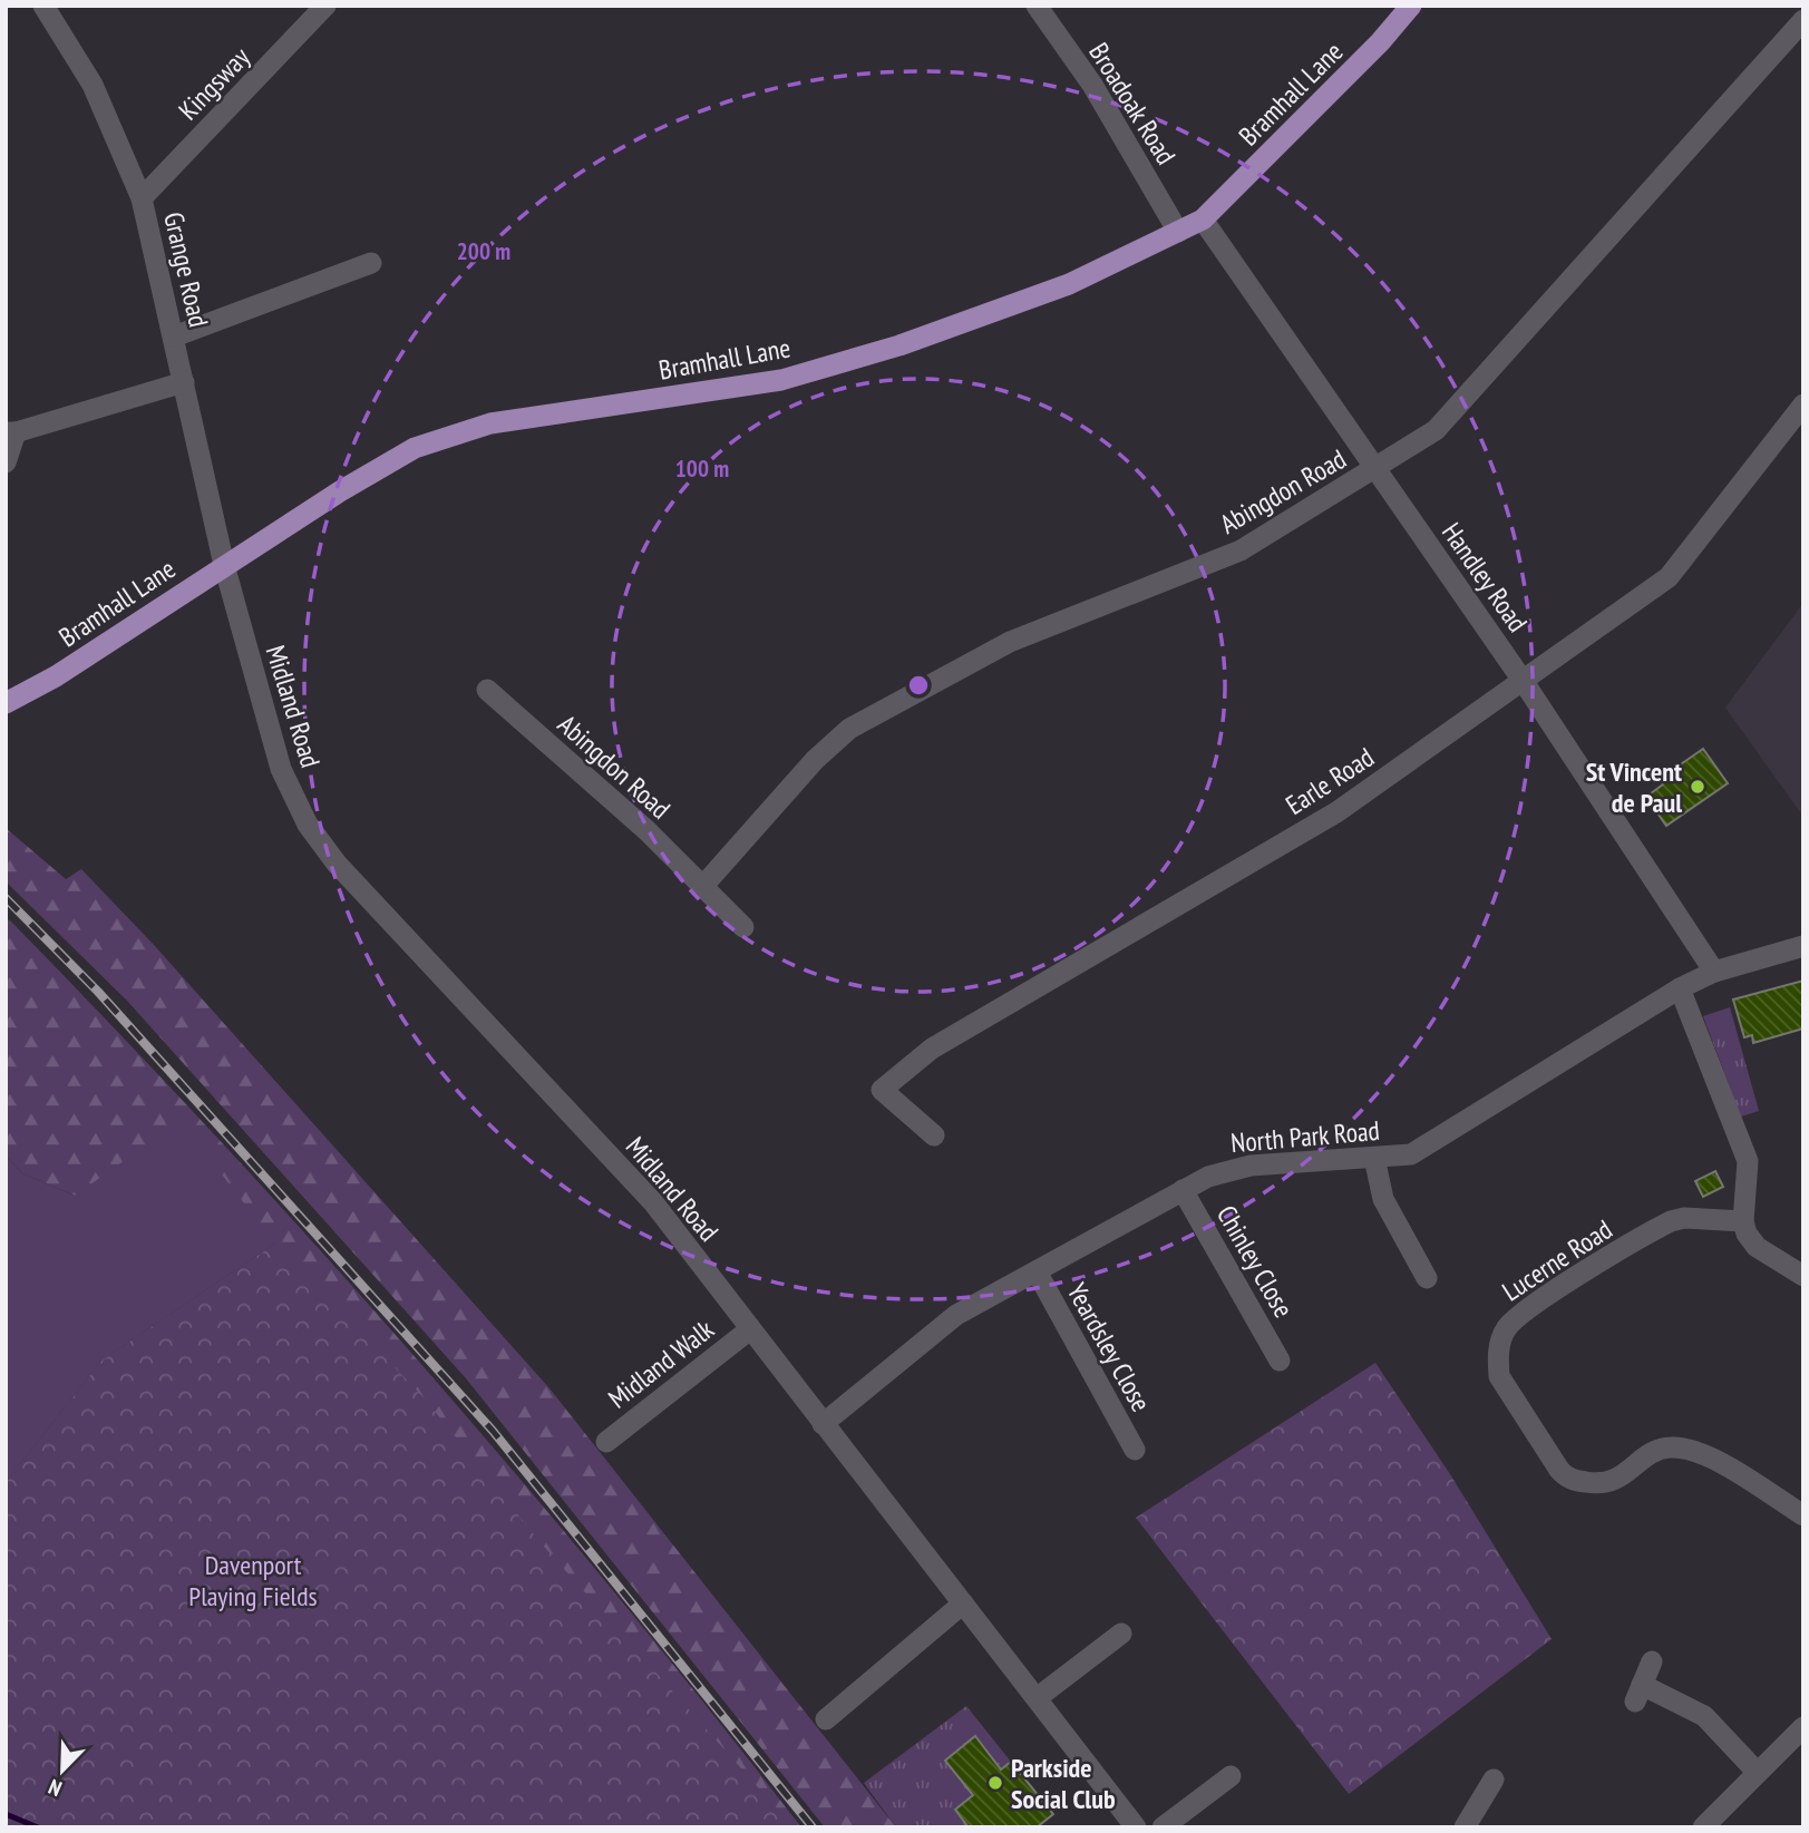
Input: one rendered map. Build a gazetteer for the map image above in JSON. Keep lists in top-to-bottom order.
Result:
{
  "streets": {
    "main road": ["Bramhall Lane"],
    "street": [
      "Kingsway",
      "Broadoak Road",
      "Grange Road",
      "Abingdon Road",
      "Handley Road",
      "Midland Road",
      "Earle Road",
      "North Park Road",
      "Lucerne Road",
      "Chinley Close",
      "Yeardsley Close",
      "Midland Walk"
    ]
  },
  "crossings": [
    ["Kingsway", "Grange Road"],
    ["Bramhall Lane", "Broadoak Road"],
    ["Bramhall Lane", "Grange Road"],
    ["Bramhall Lane", "Handley Road"],
    ["Bramhall Lane", "Midland Road"],
    ["Grange Road", "Midland Road"],
    ["Abingdon Road", "Handley Road"],
    ["Handley Road", "Earle Road"],
    ["Handley Road", "North Park Road"],
    ["Midland Road", "North Park Road"],
    ["Midland Road", "Midland Walk"],
    ["North Park Road", "Chinley Close"],
    ["North Park Road", "Yeardsley Close"]
  ],
  "parks": ["Davenport Playing Fields"],
  "places": ["St Vincent de Paul", "Parkside Social Club"],
  "north": "bottom left",
  "rings": ["200 m", "100 m"]
}
